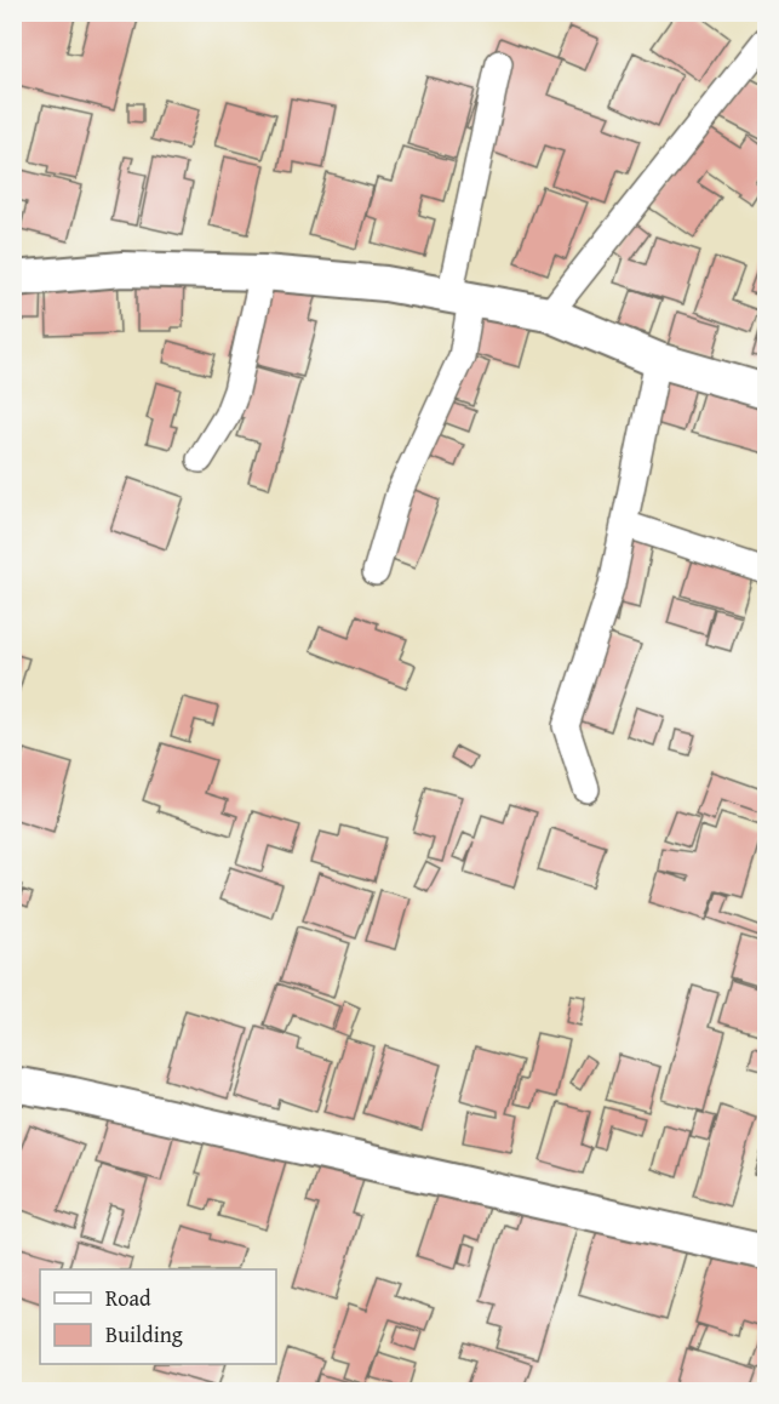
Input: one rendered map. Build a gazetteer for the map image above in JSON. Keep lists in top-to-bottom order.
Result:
{
  "legend": ["Road", "Building"]
}
